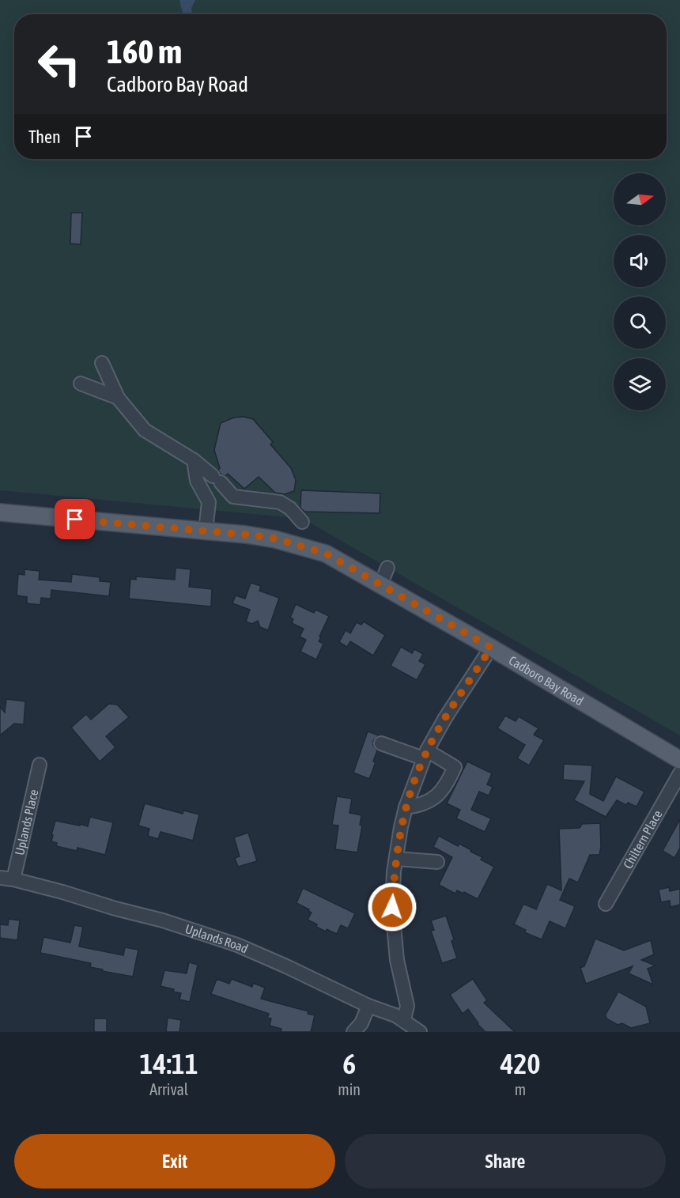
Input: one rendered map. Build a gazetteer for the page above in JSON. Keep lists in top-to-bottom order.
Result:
{
  "streets": {
    "main road": ["Cadboro Bay Road"],
    "street": ["Uplands Place", "Chiltern Place", "Uplands Road"]
  },
  "crossings": [
    ["Uplands Place", "Uplands Road"]
  ],
  "north": "right",
  "page": {
    "turn": ["160 m", "Cadboro Bay Road"],
    "then": "Then",
    "eta": [
      "14:11",
      "Arrival",
      "6",
      "min",
      "420",
      "m"
    ],
    "buttons": ["Exit", "Share"]
  }
}
